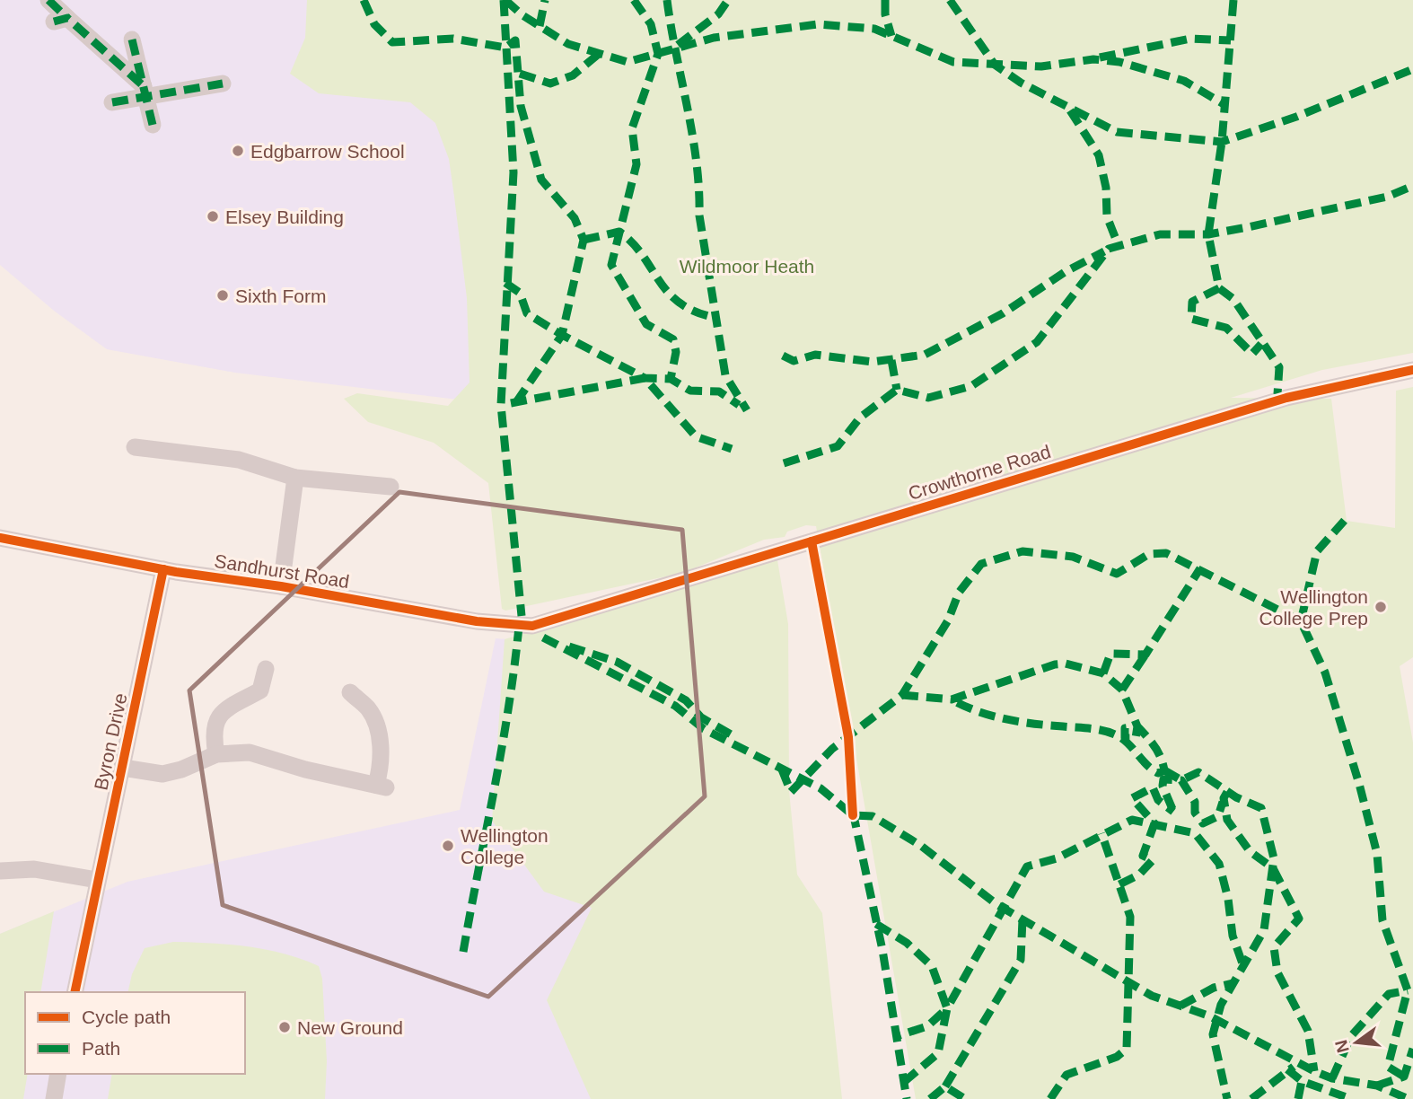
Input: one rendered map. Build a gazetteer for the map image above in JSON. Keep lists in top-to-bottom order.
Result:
{
  "streets": {
    "street": ["Crowthorne Road", "Sandhurst Road", "Byron Drive"]
  },
  "crossings": [
    ["Crowthorne Road", "Sandhurst Road"],
    ["Sandhurst Road", "Byron Drive"]
  ],
  "parks": ["Wildmoor Heath"],
  "places": [
    "Edgbarrow School",
    "Elsey Building",
    "Sixth Form",
    "Wellington College Prep",
    "Wellington College",
    "New Ground"
  ],
  "legend": ["Cycle path", "Path"],
  "north": "left"
}
